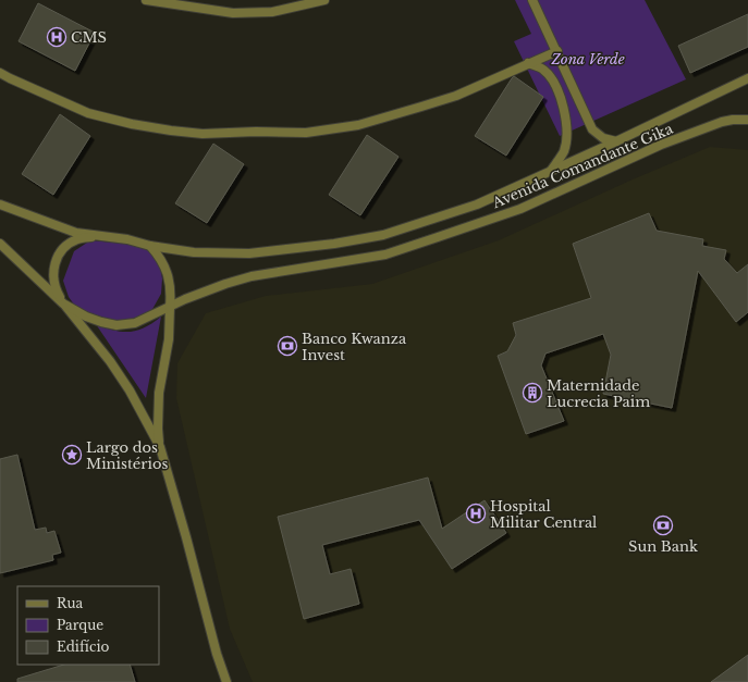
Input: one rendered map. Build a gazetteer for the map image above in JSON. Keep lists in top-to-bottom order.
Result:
{
  "streets": {
    "street": ["Avenida Comandante Gika"]
  },
  "parks": ["Zona Verde"],
  "places": {
    "hospital": ["CMS", "Hospital Militar Central"],
    "bank": ["Banco Kwanza Invest", "Sun Bank"],
    "building": ["Maternidade Lucrecia Paim"],
    "place": ["Largo dos Ministérios"]
  },
  "legend": ["Rua", "Parque", "Edifício"]
}
